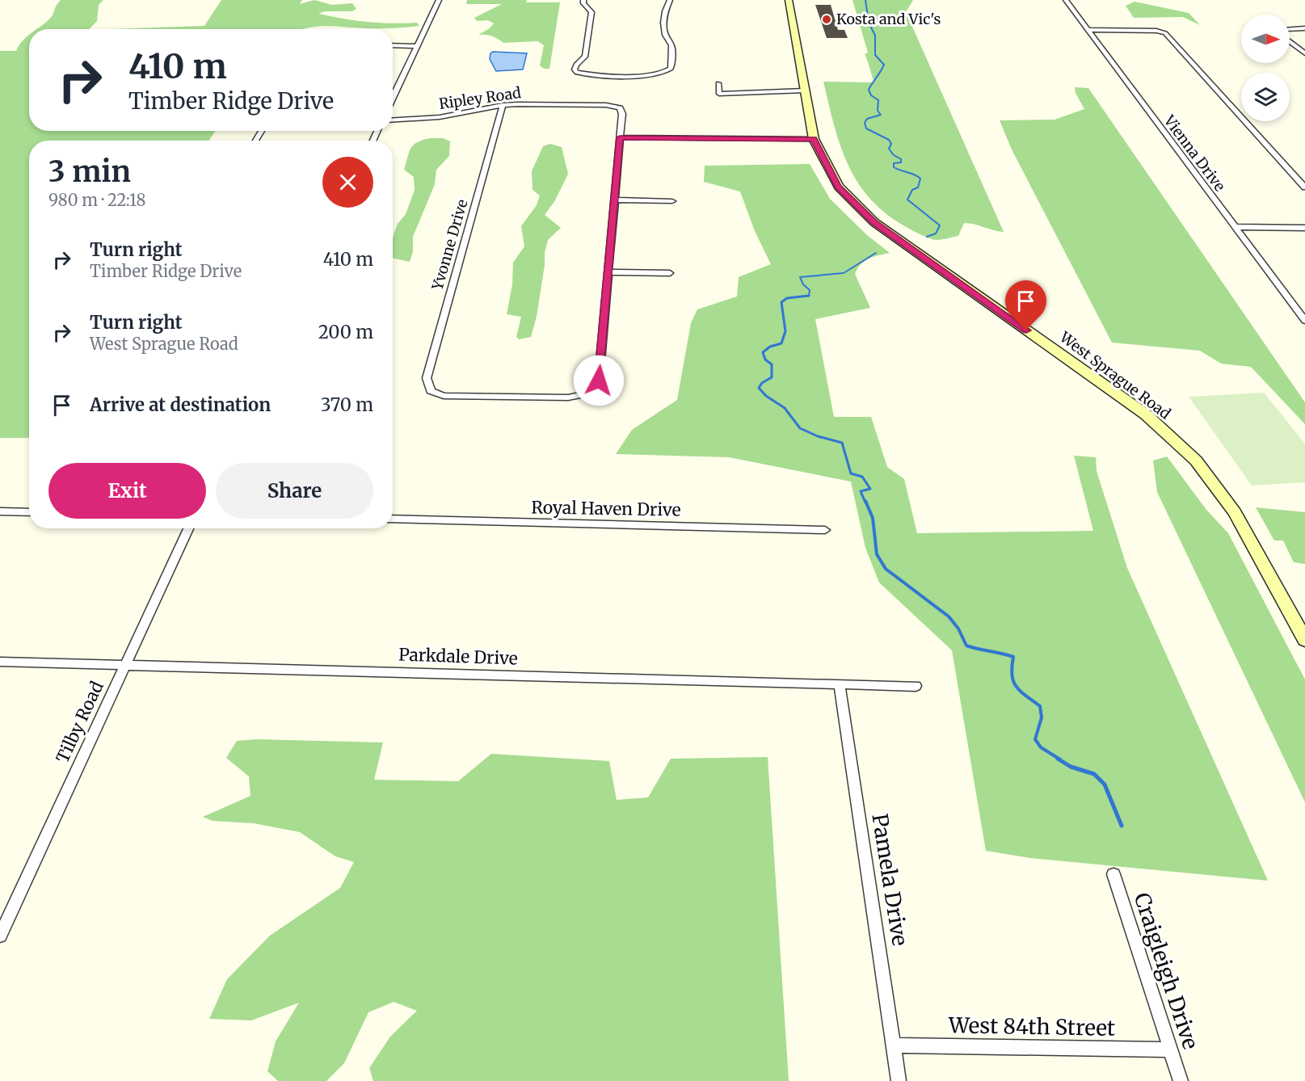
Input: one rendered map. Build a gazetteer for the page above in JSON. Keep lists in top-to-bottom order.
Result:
{
  "streets": {
    "street": [
      "Ripley Road",
      "Vienna Drive",
      "Yvonne Drive",
      "West Sprague Road",
      "Royal Haven Drive",
      "Parkdale Drive",
      "Tilby Road",
      "Pamela Drive",
      "Craigleigh Drive",
      "West 84th Street"
    ]
  },
  "crossings": [
    ["Ripley Road", "Yvonne Drive"],
    ["Parkdale Drive", "Tilby Road"],
    ["Parkdale Drive", "Pamela Drive"],
    ["Pamela Drive", "West 84th Street"],
    ["Craigleigh Drive", "West 84th Street"]
  ],
  "places": ["Kosta and Vic's"],
  "north": "right",
  "page": {
    "turn": ["410 m", "Timber Ridge Drive"],
    "heading": ["3 min", "980 m · 22:18"],
    "list": [
      {
        "name": "Turn right",
        "note": "Timber Ridge Drive",
        "value": "410 m"
      },
      {
        "name": "Turn right",
        "note": "West Sprague Road",
        "value": "200 m"
      },
      {
        "name": "Arrive at destination",
        "value": "370 m"
      }
    ],
    "buttons": ["Exit", "Share"]
  }
}
